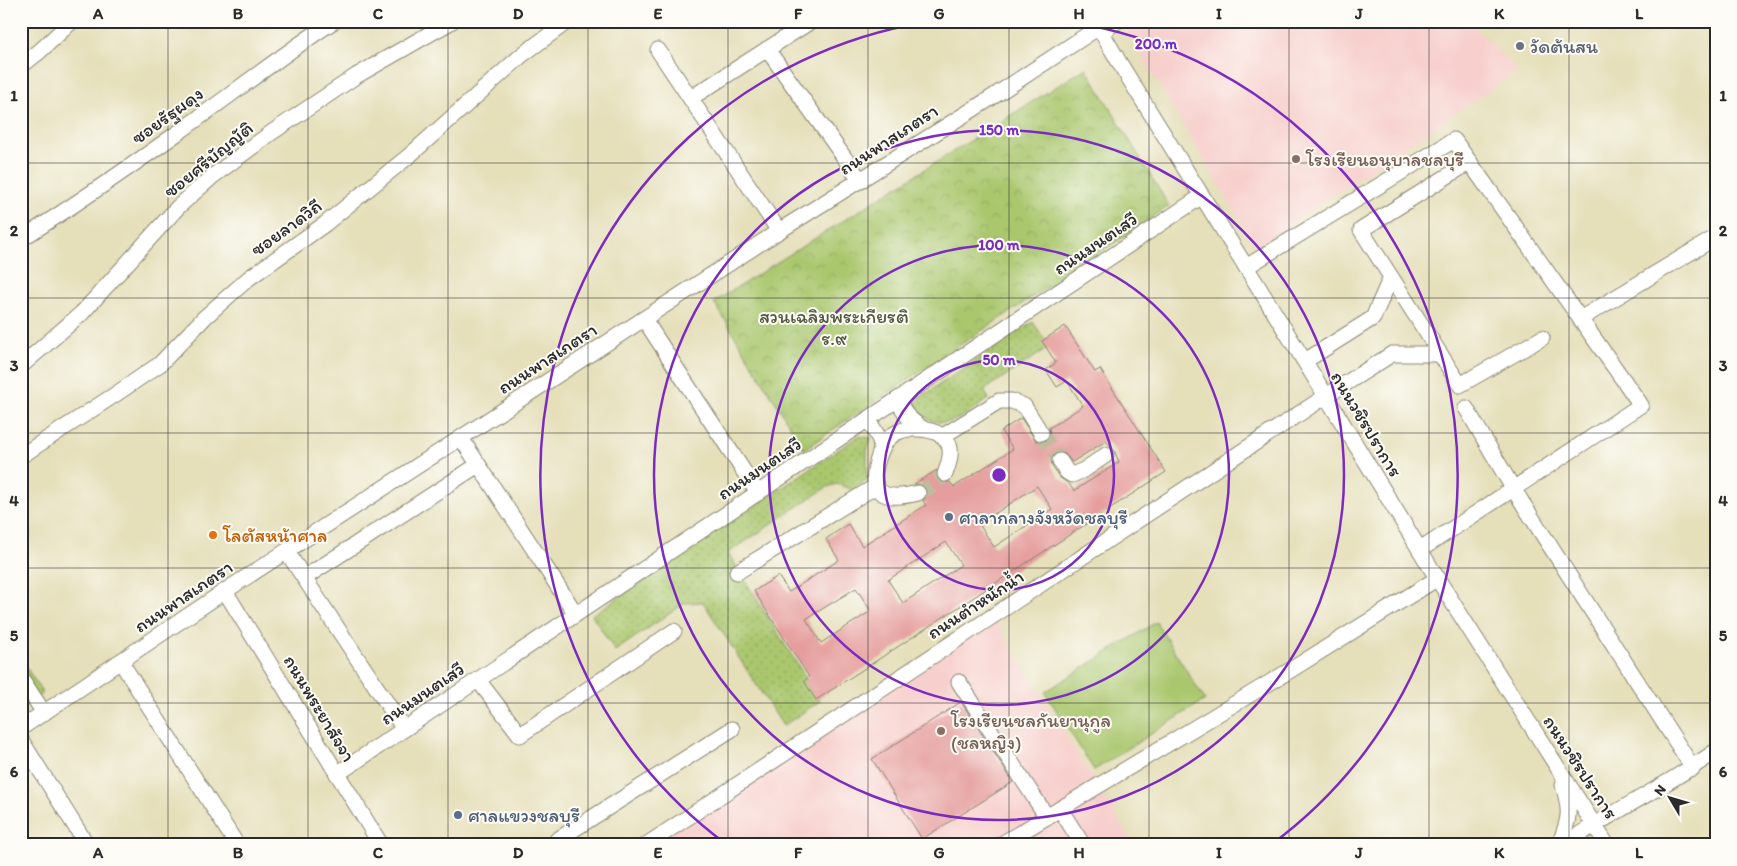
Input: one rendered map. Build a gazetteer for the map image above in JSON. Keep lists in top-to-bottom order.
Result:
{
  "streets": {
    "street": [
      "ซอยรัฐผดุง",
      "ถนนพาสเภตรา",
      "ซอยศรีบัญญัติ",
      "ซอยลาดวิถี",
      "ถนนมนตเสวี",
      "ถนนวชิรปราการ",
      "ถนนตำหนักน้ำ",
      "ถนนพระยาสัจจา"
    ]
  },
  "crossings": [
    ["ถนนพาสเภตรา", "ถนนวชิรปราการ"],
    ["ถนนพาสเภตรา", "ถนนพระยาสัจจา"],
    ["ถนนมนตเสวี", "ถนนวชิรปราการ"],
    ["ถนนมนตเสวี", "ถนนพระยาสัจจา"],
    ["ถนนวชิรปราการ", "ถนนตำหนักน้ำ"]
  ],
  "parks": ["สวนเฉลิมพระเกียรติ ร.๙"],
  "places": [
    "วัดต้นสน",
    "โรงเรียนอนุบาลชลบุรี",
    "ศาลากลางจังหวัดชลบุรี",
    "โลตัสหน้าศาล",
    "โรงเรียนชลกันยานุกูล (ชลหญิง)",
    "ศาลแขวงชลบุรี"
  ],
  "north": "top left",
  "grid": {
    "columns": [
      "A",
      "B",
      "C",
      "D",
      "E",
      "F",
      "G",
      "H",
      "I",
      "J",
      "K",
      "L"
    ],
    "rows": [
      "1",
      "2",
      "3",
      "4",
      "5",
      "6"
    ]
  },
  "rings": [
    "200 m",
    "150 m",
    "100 m",
    "50 m"
  ]
}
